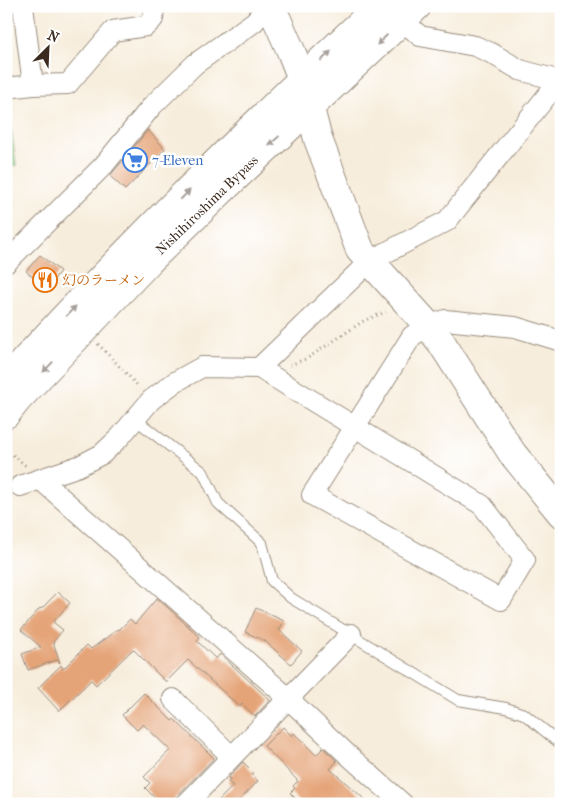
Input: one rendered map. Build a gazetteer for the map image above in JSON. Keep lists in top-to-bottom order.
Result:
{
  "streets": {
    "main road": ["Nishihiroshima Bypass"]
  },
  "places": {
    "supermarket": ["7-Eleven"],
    "restaurant": ["幻のラーメン"]
  },
  "north": "top right"
}
